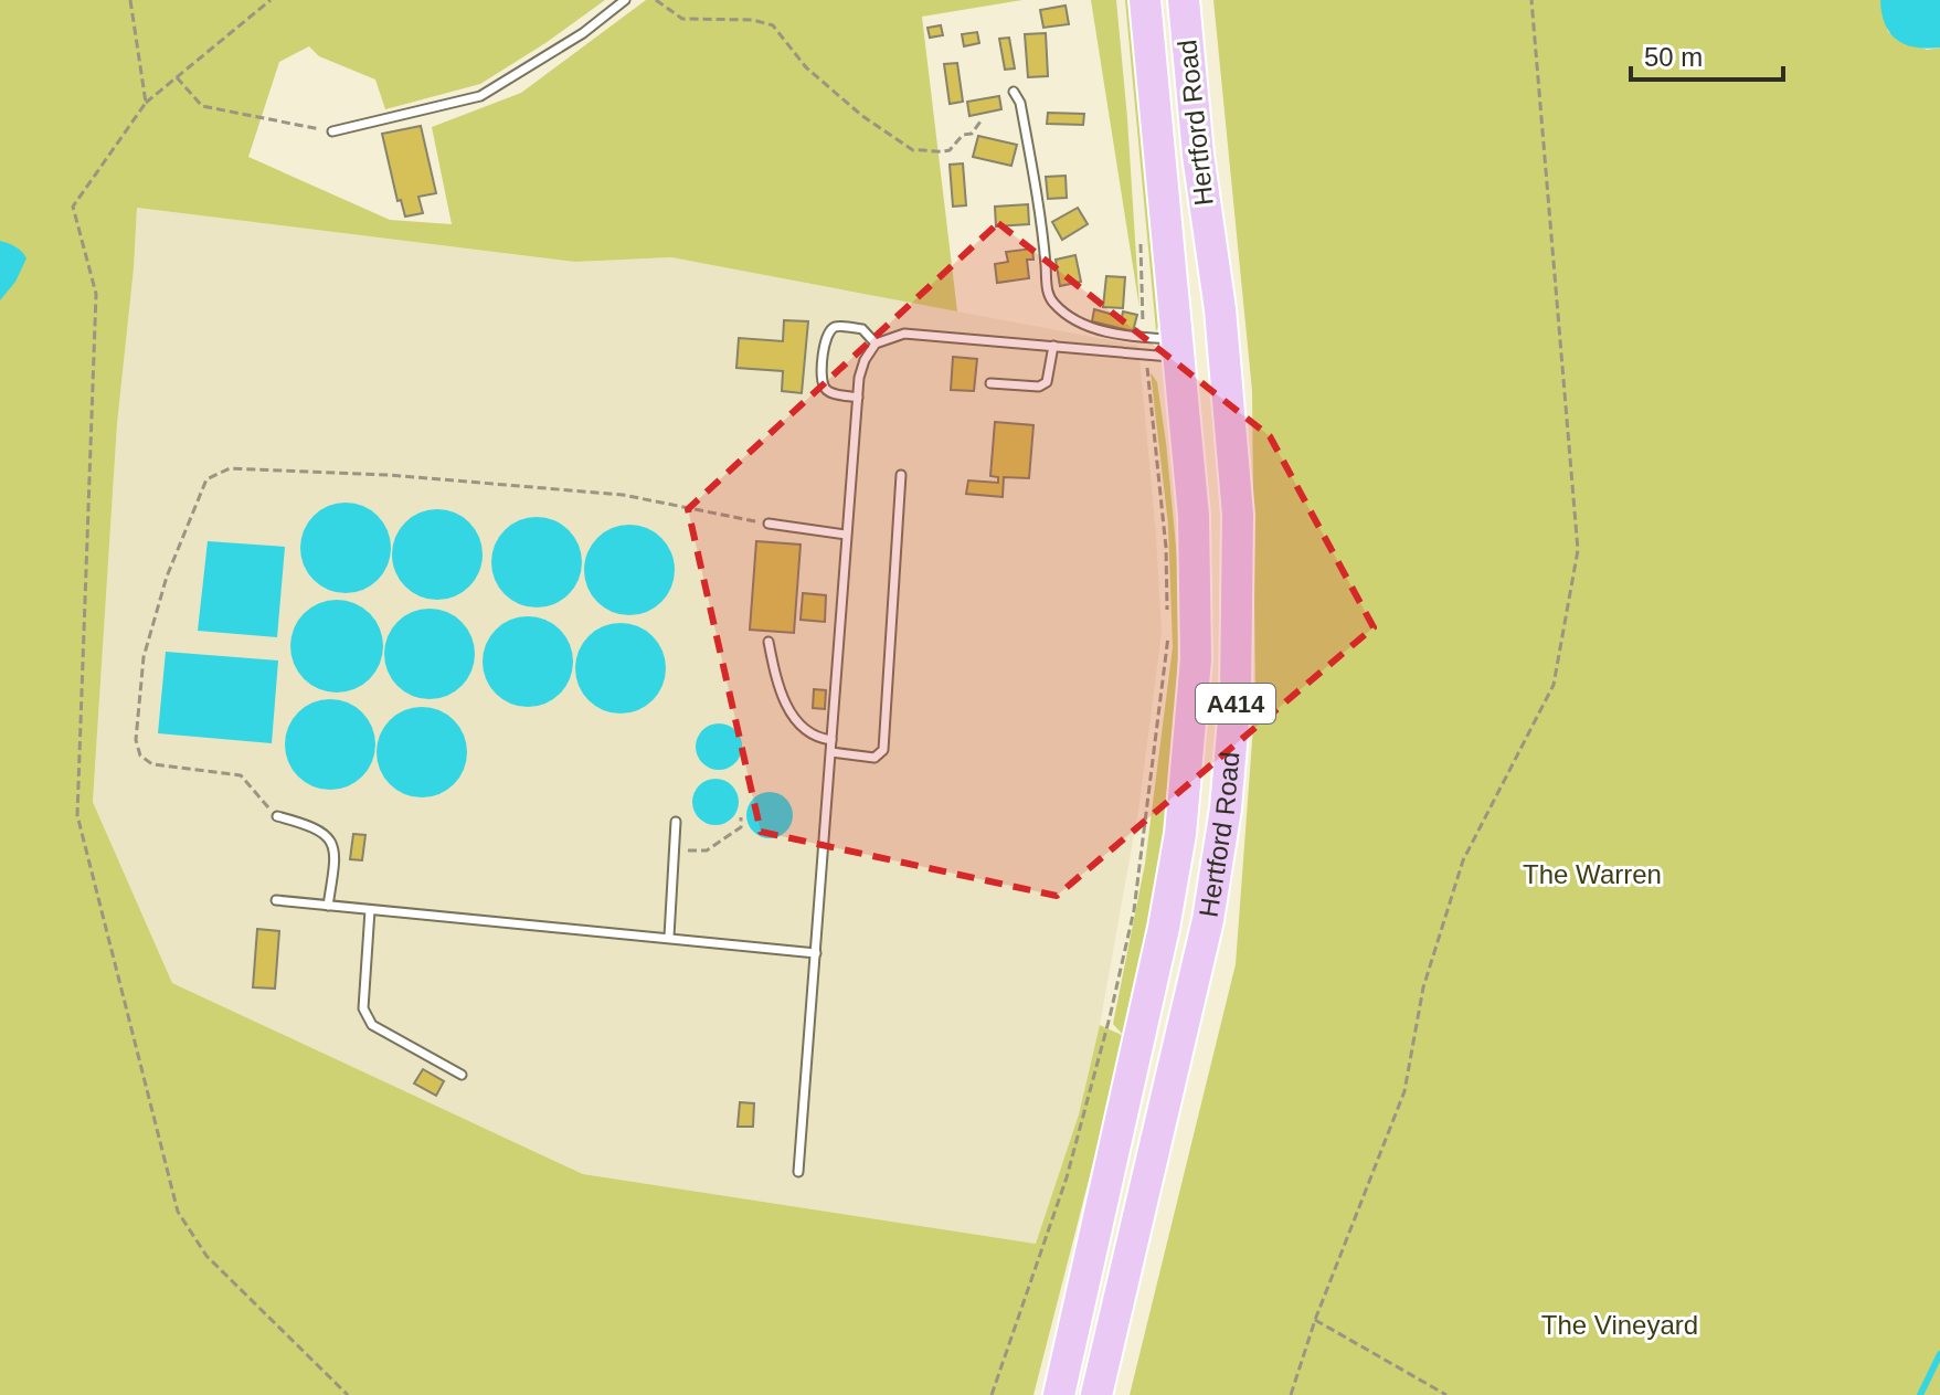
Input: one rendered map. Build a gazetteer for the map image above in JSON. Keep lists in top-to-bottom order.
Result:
{
  "streets": {
    "highway": ["Hertford Road", "A414"]
  },
  "parks": ["The Warren", "The Vineyard"],
  "scale_bar": "50 m"
}
